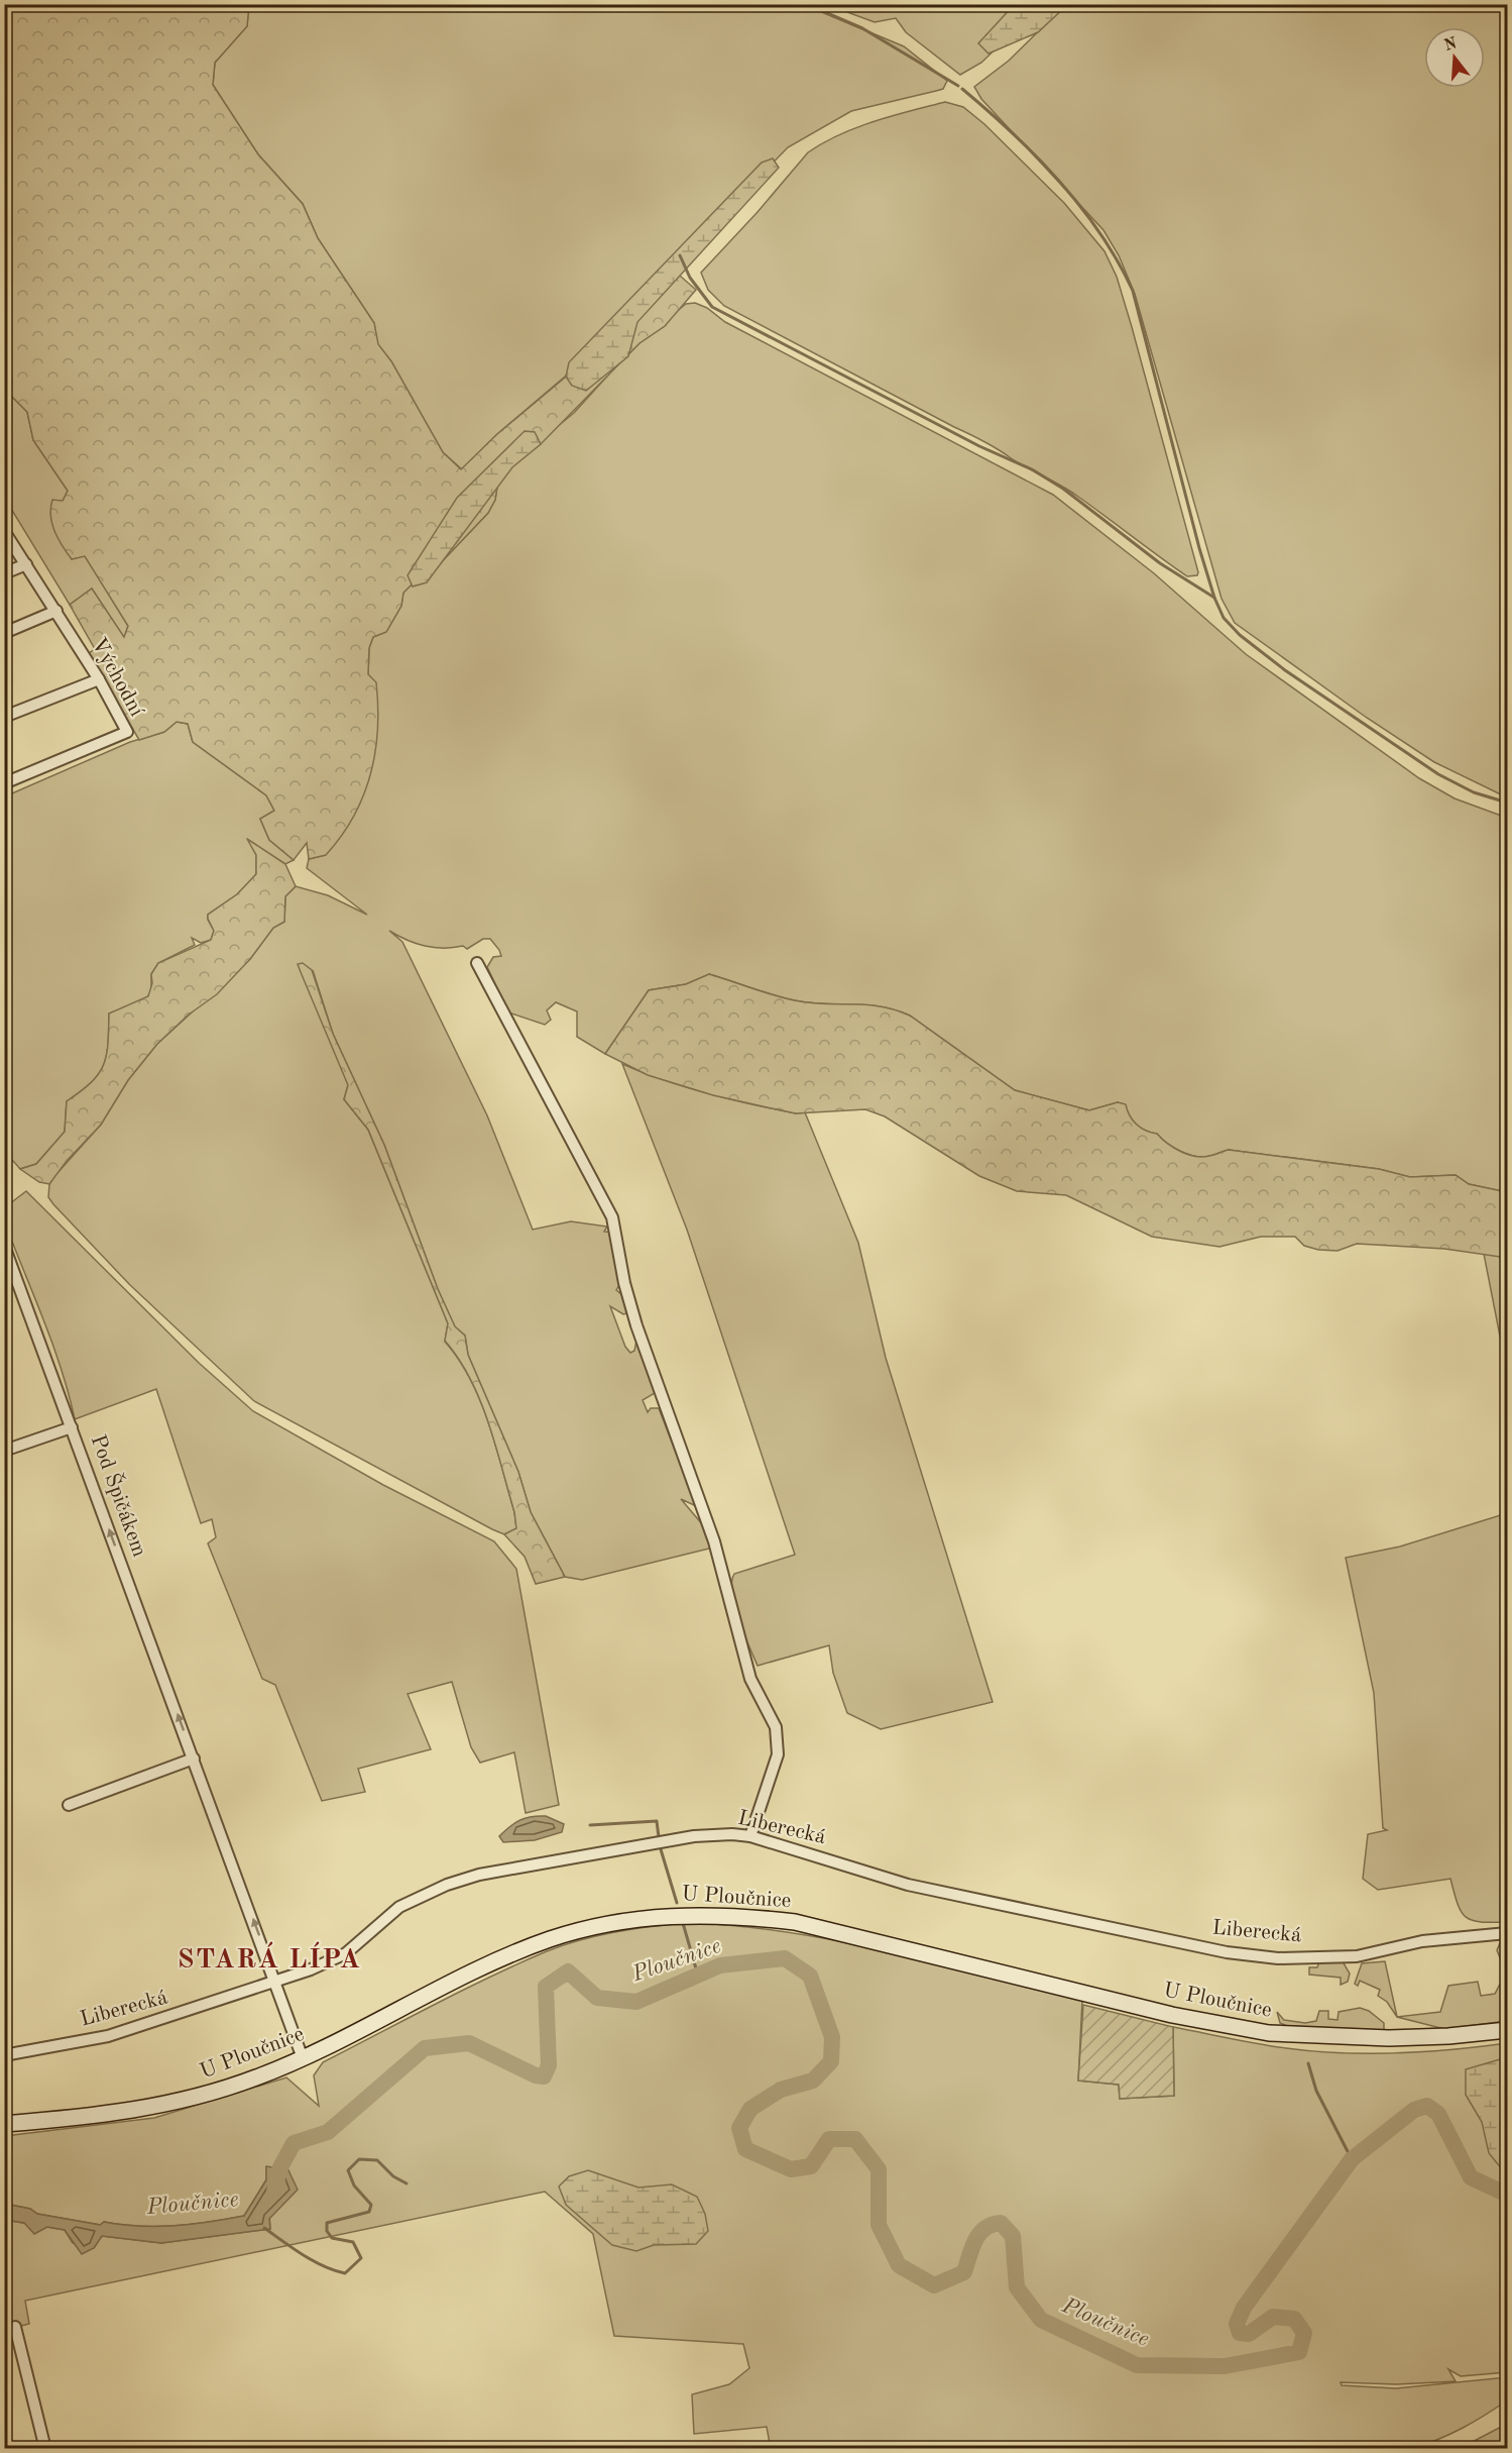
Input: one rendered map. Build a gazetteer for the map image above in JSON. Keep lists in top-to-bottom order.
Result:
{
  "streets": {
    "main road": ["U Ploučnice"],
    "street": ["Východní", "Pod Špičákem", "Liberecká"]
  },
  "crossings": [
    ["Pod Špičákem", "Liberecká"],
    ["Pod Špičákem", "U Ploučnice"]
  ],
  "one_way": ["Pod Špičákem"],
  "districts": ["STARÁ LÍPA"],
  "water": ["Ploučnice"],
  "north": "top"
}
